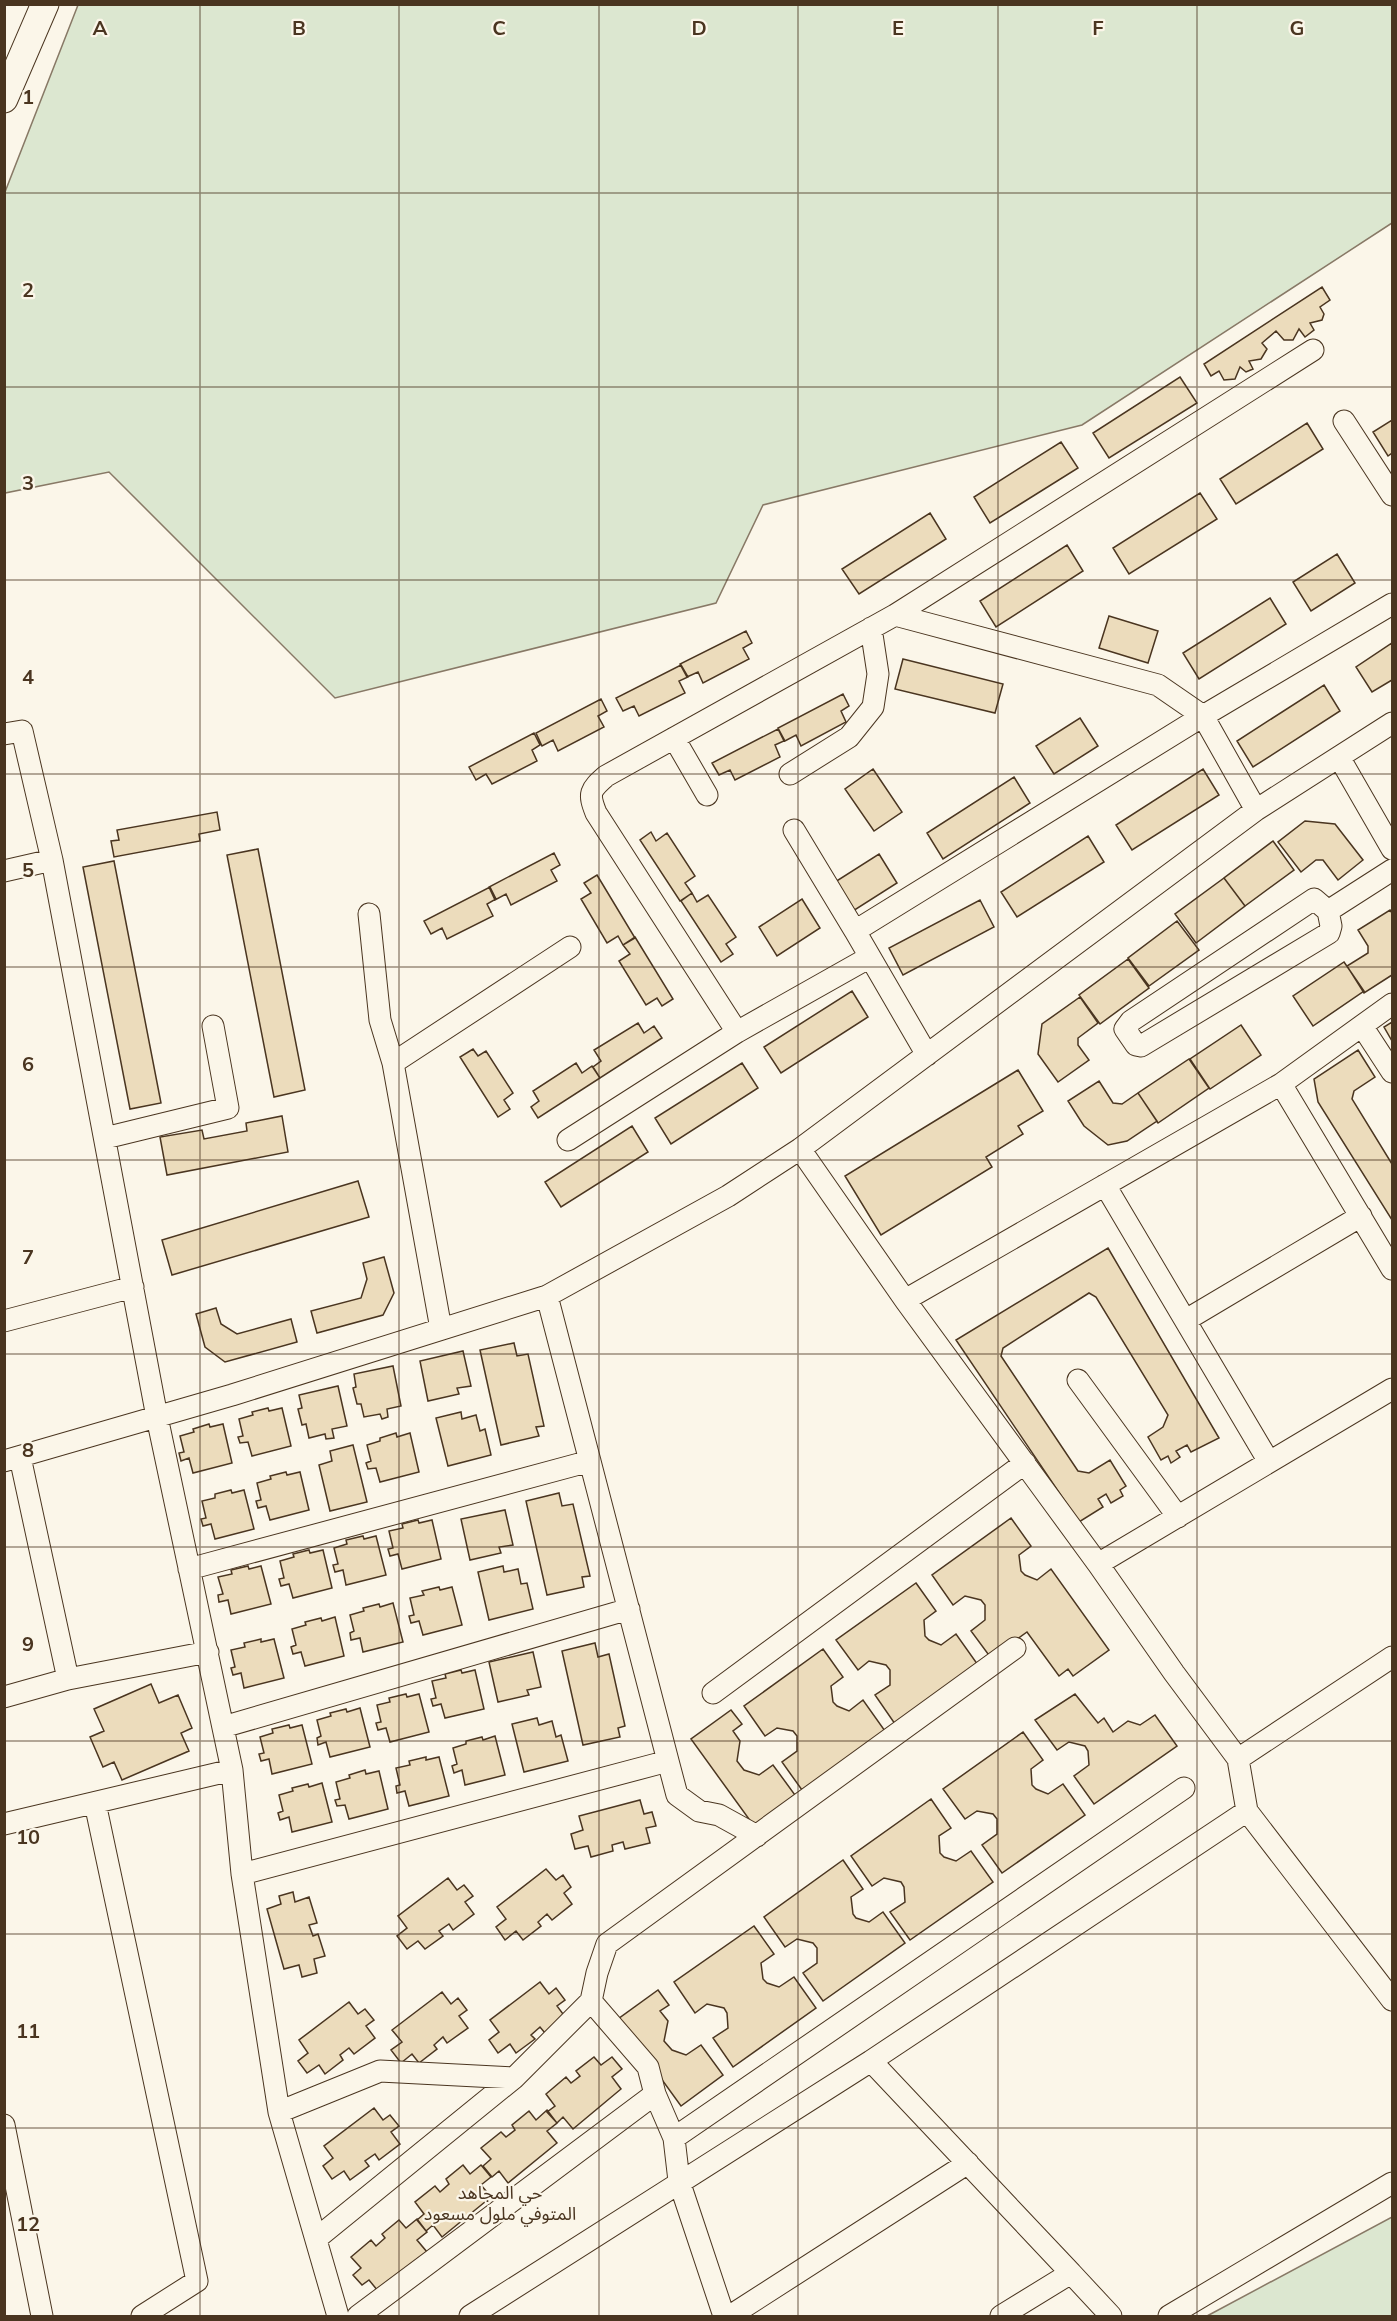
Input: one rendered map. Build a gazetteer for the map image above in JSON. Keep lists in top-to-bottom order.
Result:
{
  "districts": ["حي المجاهد المتوفي ملول مسعود"],
  "grid": {
    "columns": [
      "A",
      "B",
      "C",
      "D",
      "E",
      "F",
      "G"
    ],
    "rows": [
      "1",
      "2",
      "3",
      "4",
      "5",
      "6",
      "7",
      "8",
      "9",
      "10",
      "11",
      "12"
    ]
  }
}
